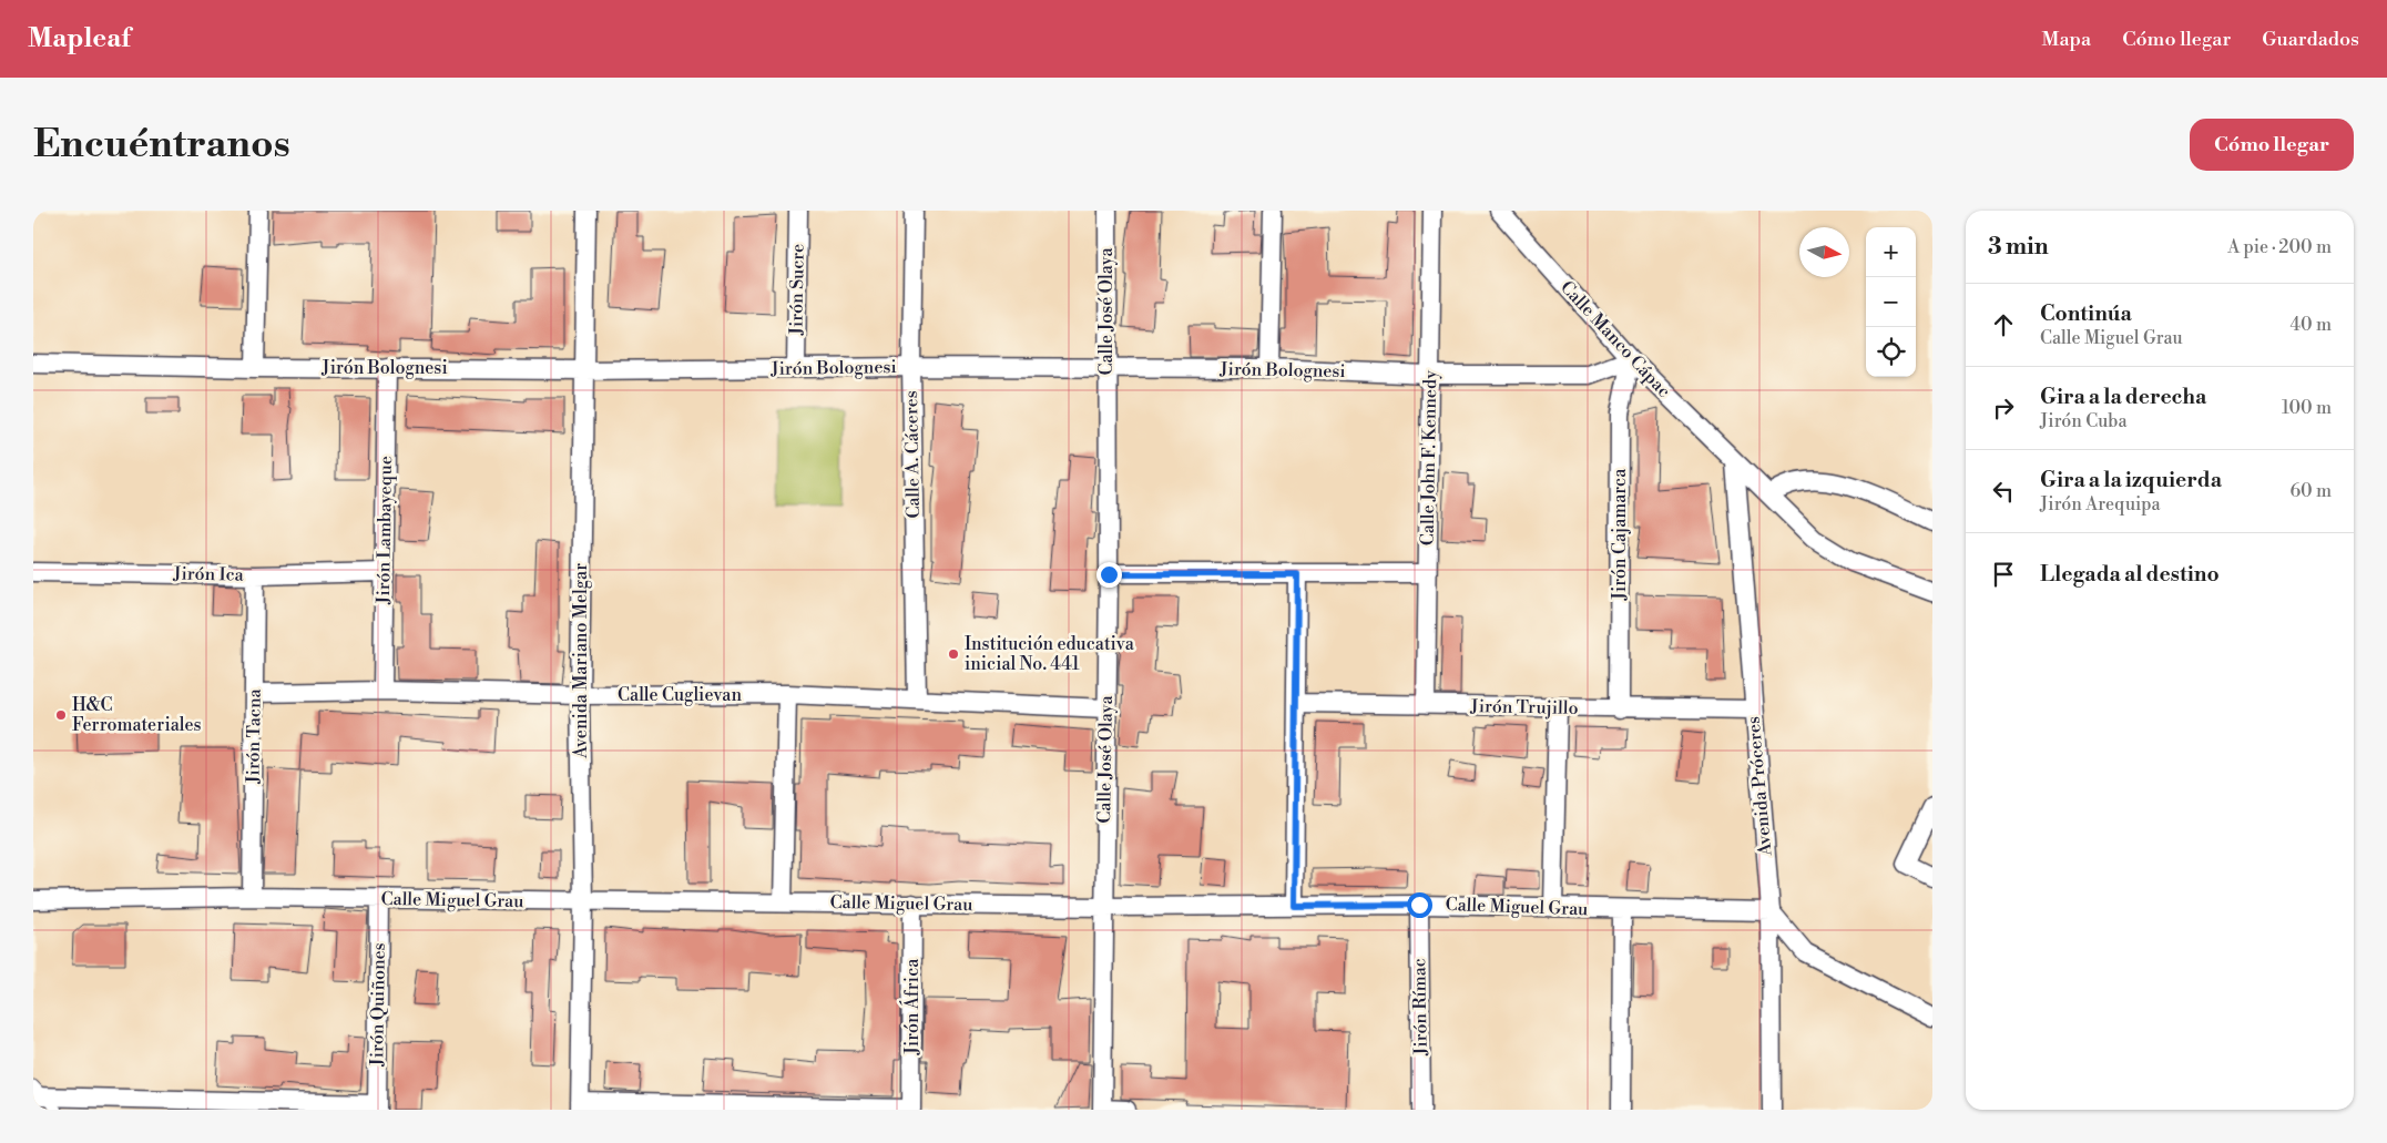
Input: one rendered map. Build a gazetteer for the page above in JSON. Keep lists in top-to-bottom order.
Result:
{
  "streets": {
    "street": [
      "Jirón Sucre",
      "Calle José Olaya",
      "Calle Manco Cápac",
      "Jirón Bolognesi",
      "Calle A. Cáceres",
      "Calle John F. Kennedy",
      "Jirón Lambayeque",
      "Jirón Cajamarca",
      "Jirón Ica",
      "Avenida Mariano Melgar",
      "Calle Cuglievan",
      "Jirón Trujillo",
      "Jirón Tacna",
      "Avenida Próceres",
      "Calle Miguel Grau",
      "Jirón Quiñones",
      "Jirón África",
      "Jirón Rímac"
    ]
  },
  "crossings": [
    ["Jirón Sucre", "Jirón Bolognesi"],
    ["Calle José Olaya", "Jirón Bolognesi"],
    ["Calle José Olaya", "Calle Cuglievan"],
    ["Calle José Olaya", "Calle Miguel Grau"],
    ["Calle Manco Cápac", "Jirón Bolognesi"],
    ["Calle Manco Cápac", "Jirón Cajamarca"],
    ["Calle Manco Cápac", "Avenida Próceres"],
    ["Jirón Bolognesi", "Calle A. Cáceres"],
    ["Jirón Bolognesi", "Calle John F. Kennedy"],
    ["Jirón Bolognesi", "Jirón Lambayeque"],
    ["Jirón Bolognesi", "Jirón Cajamarca"],
    ["Jirón Bolognesi", "Avenida Mariano Melgar"],
    ["Calle A. Cáceres", "Calle Cuglievan"],
    ["Calle John F. Kennedy", "Jirón Trujillo"],
    ["Jirón Lambayeque", "Jirón Ica"],
    ["Jirón Lambayeque", "Calle Cuglievan"],
    ["Jirón Cajamarca", "Jirón Trujillo"],
    ["Jirón Ica", "Jirón Tacna"],
    ["Avenida Mariano Melgar", "Calle Cuglievan"],
    ["Avenida Mariano Melgar", "Calle Miguel Grau"],
    ["Calle Cuglievan", "Jirón Tacna"],
    ["Jirón Trujillo", "Avenida Próceres"],
    ["Jirón Tacna", "Calle Miguel Grau"],
    ["Avenida Próceres", "Calle Miguel Grau"],
    ["Calle Miguel Grau", "Jirón Quiñones"],
    ["Calle Miguel Grau", "Jirón África"],
    ["Calle Miguel Grau", "Jirón Rímac"]
  ],
  "places": ["Institución educativa inicial No. 441", "H&C Ferromateriales"],
  "north": "right",
  "page": {
    "header": "Mapleaf",
    "nav": ["Mapa", "Cómo llegar", "Guardados"],
    "buttons": "Cómo llegar",
    "title": "Encuéntranos",
    "heading": ["3 min", "A pie · 200 m"],
    "map_buttons": ["+", "−"],
    "list": [
      ["Continúa", "Calle Miguel Grau", "40 m"],
      ["Gira a la derecha", "Jirón Cuba", "100 m"],
      ["Gira a la izquierda", "Jirón Arequipa", "60 m"],
      "Llegada al destino"
    ]
  }
}
